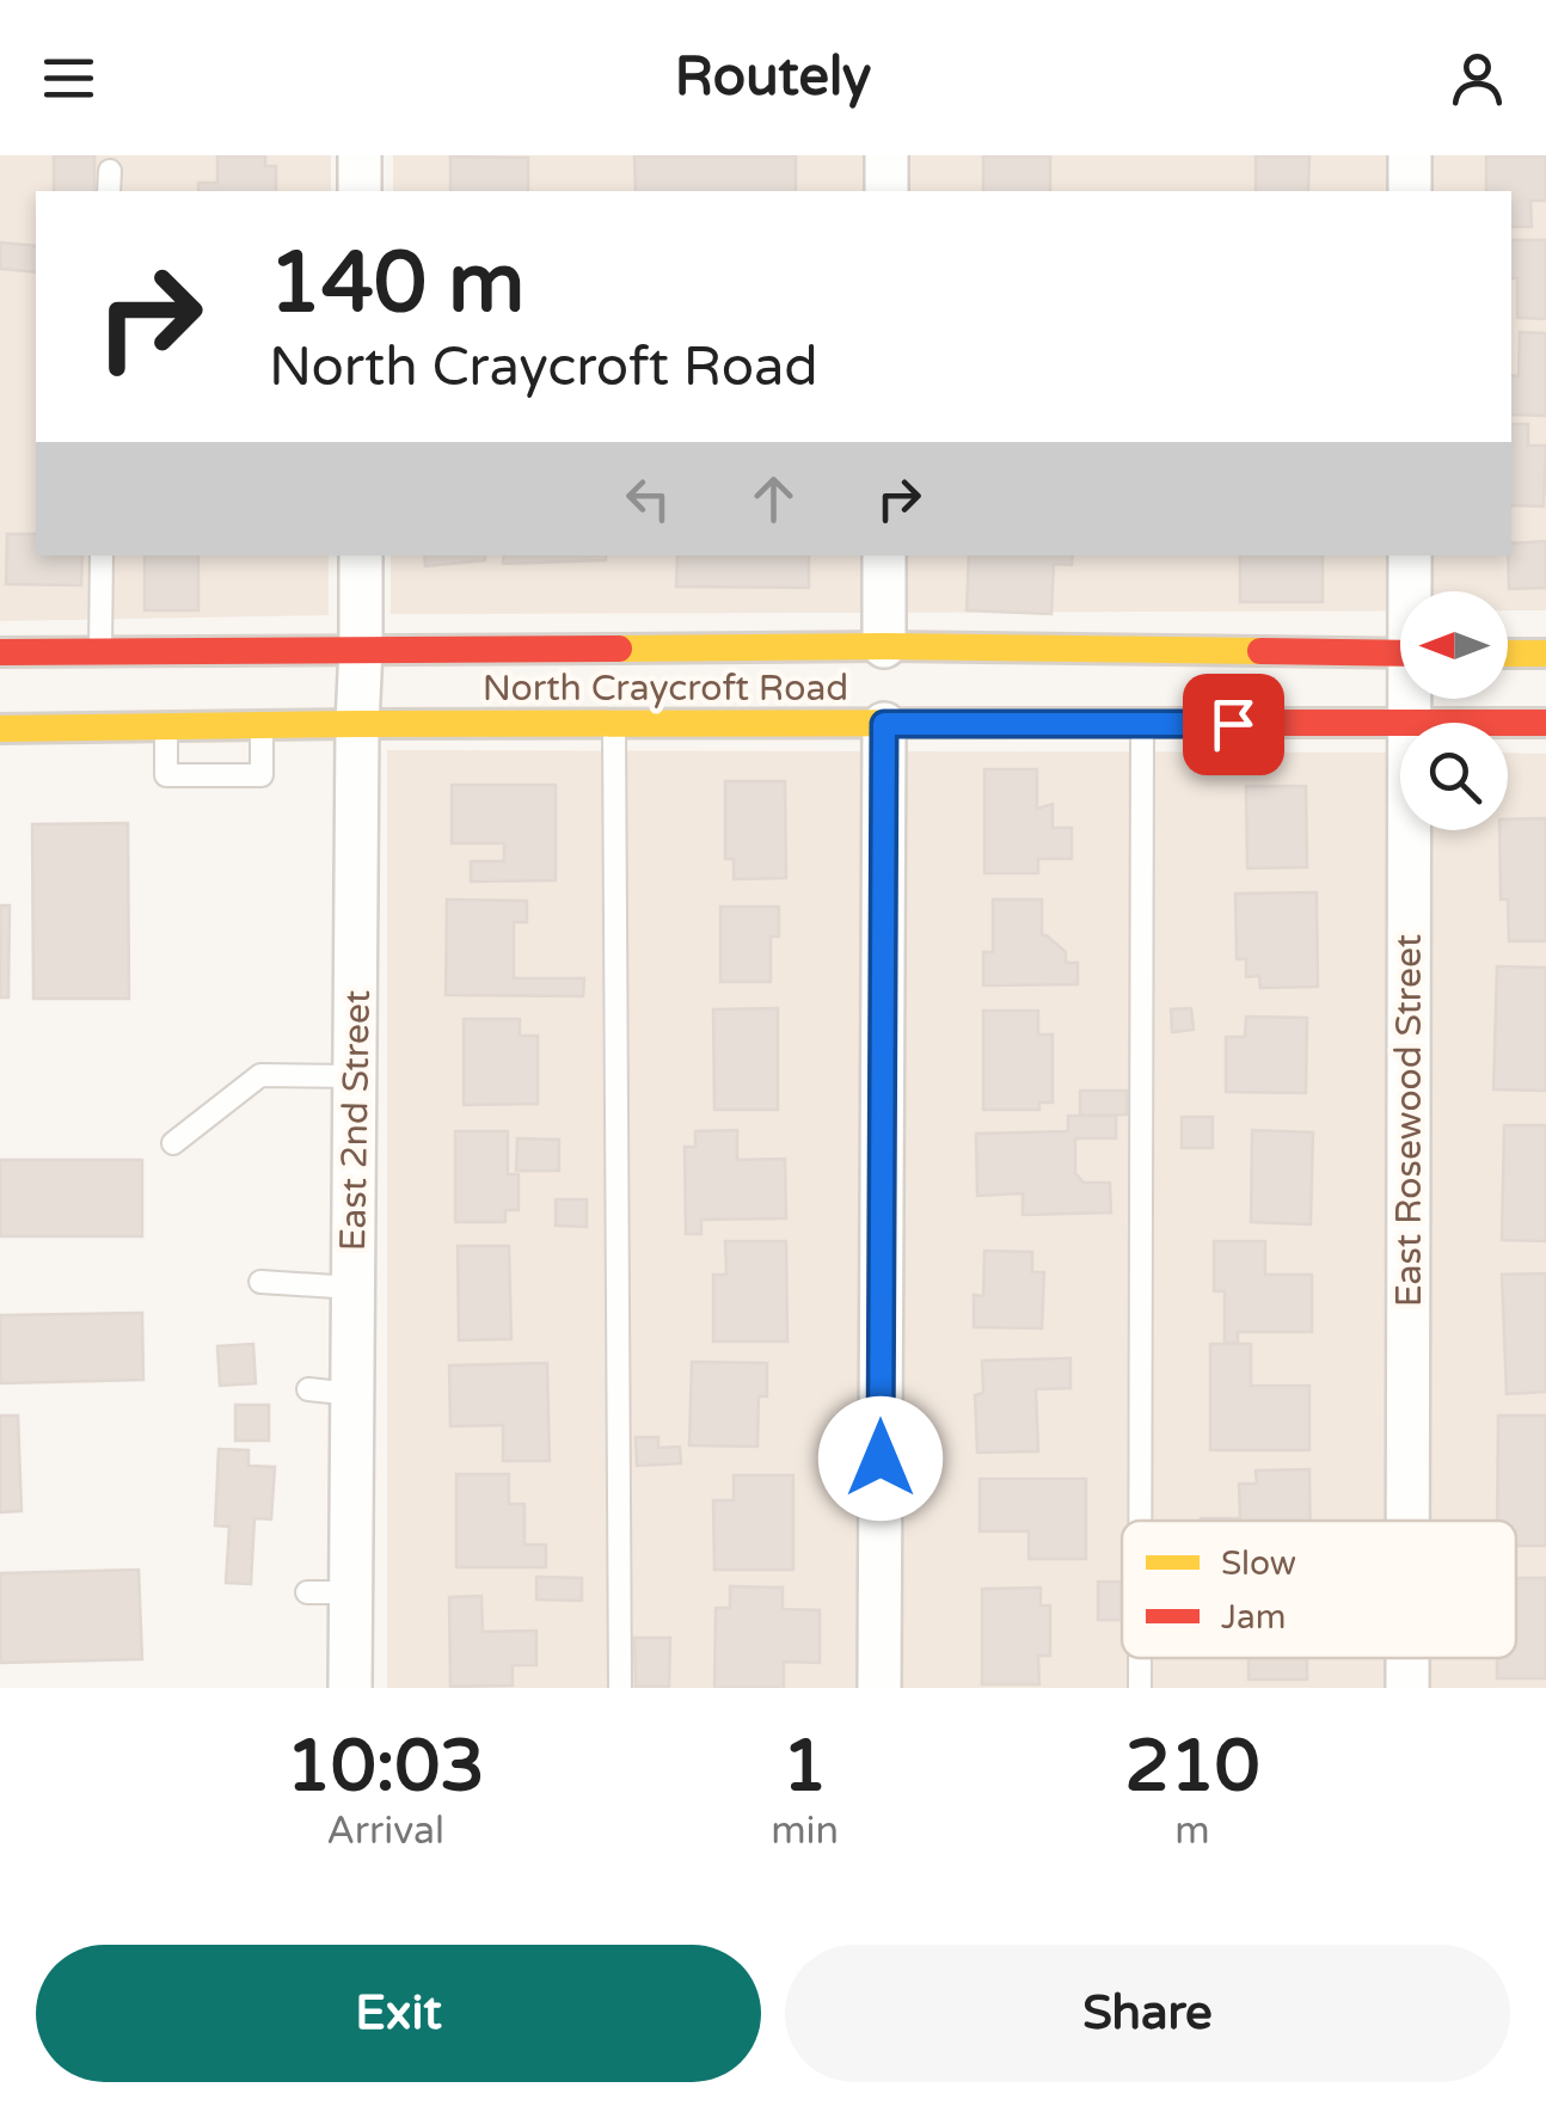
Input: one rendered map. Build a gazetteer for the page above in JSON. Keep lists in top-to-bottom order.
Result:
{
  "streets": {
    "main road": ["North Craycroft Road"],
    "street": ["East 2nd Street", "East Rosewood Street"]
  },
  "crossings": [
    ["North Craycroft Road", "East 2nd Street"]
  ],
  "legend": ["Slow", "Jam"],
  "north": "left",
  "page": {
    "header": "Routely",
    "turn": ["140 m", "North Craycroft Road"],
    "eta": [
      "10:03",
      "Arrival",
      "1",
      "min",
      "210",
      "m"
    ],
    "buttons": ["Exit", "Share"]
  }
}
